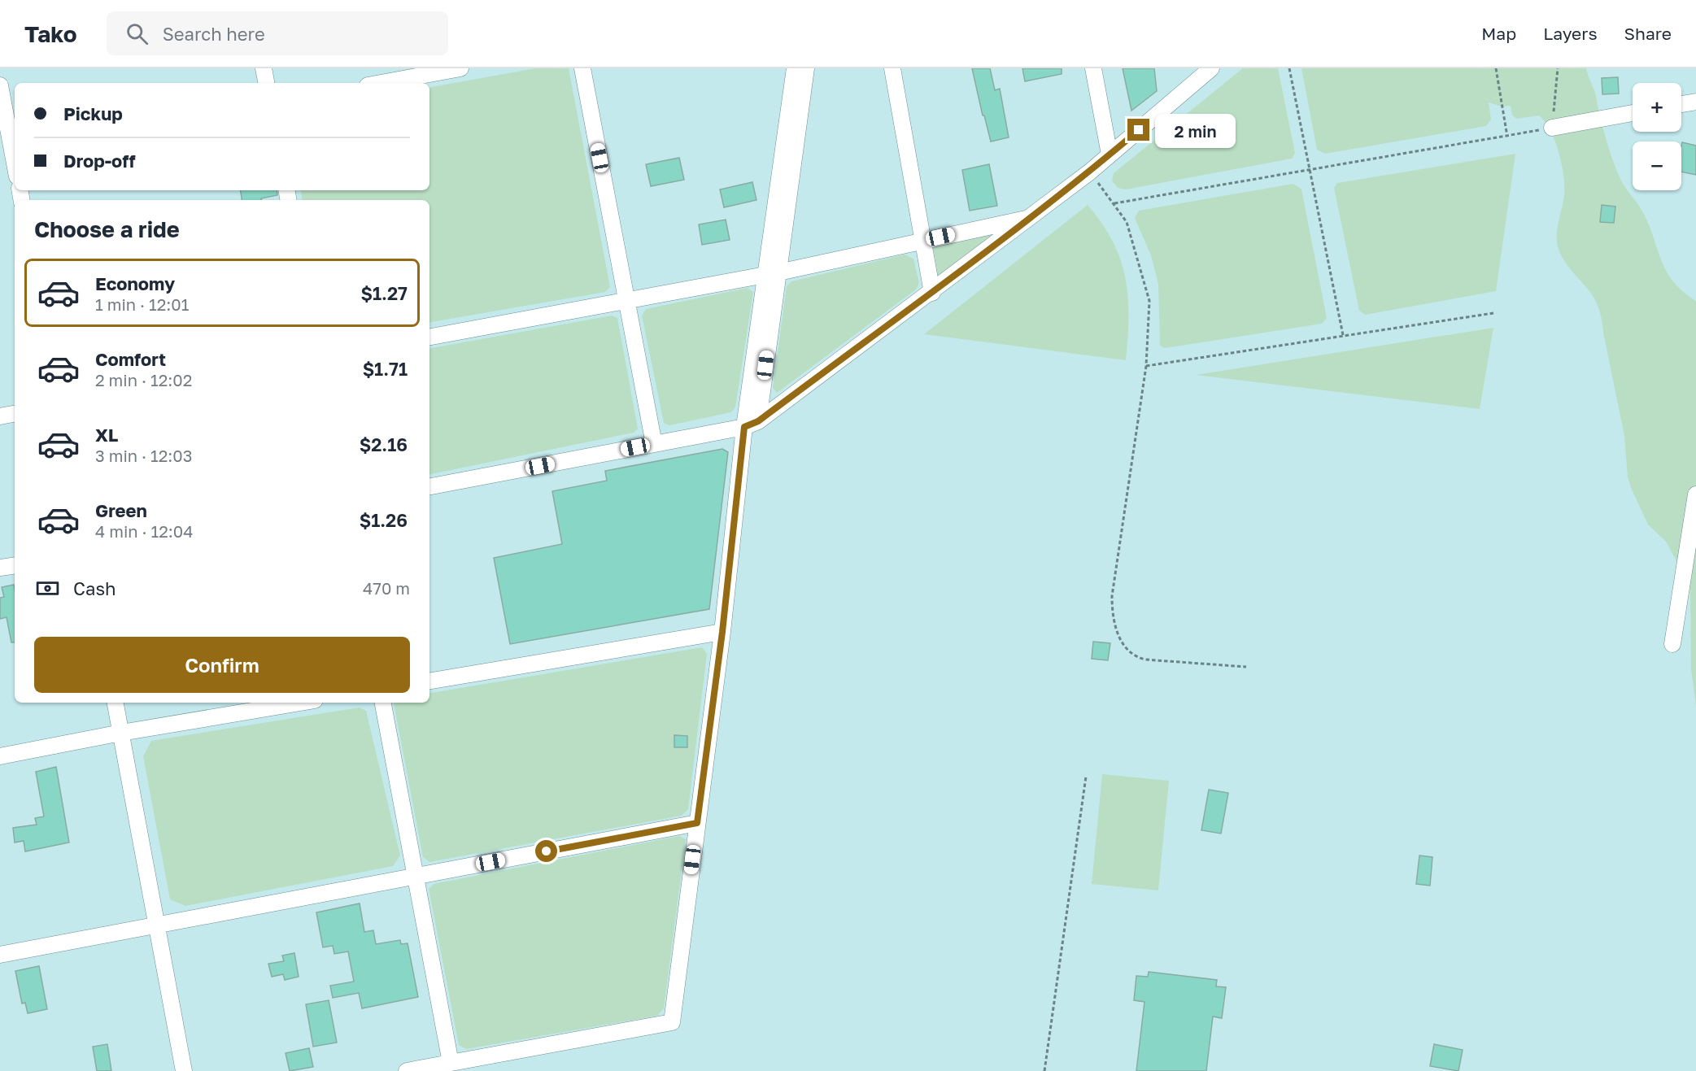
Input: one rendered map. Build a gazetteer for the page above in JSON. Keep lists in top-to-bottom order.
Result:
{
  "page": {
    "header": "Tako",
    "search": "Search here",
    "nav": ["Map", "Layers", "Share"],
    "map_buttons": ["+", "−"],
    "banner": ["Pickup", "Drop-off"],
    "bubble": "2 min",
    "heading": "Choose a ride",
    "list": [
      {
        "name": "Economy",
        "note": "1 min · 12:01",
        "value": "$1.27"
      },
      {
        "name": "Comfort",
        "note": "2 min · 12:02",
        "value": "$1.71"
      },
      {
        "name": "XL",
        "note": "3 min · 12:03",
        "value": "$2.16"
      },
      {
        "name": "Green",
        "note": "4 min · 12:04",
        "value": "$1.26"
      }
    ],
    "pay": ["Cash", "470 m"],
    "buttons": "Confirm"
  }
}
